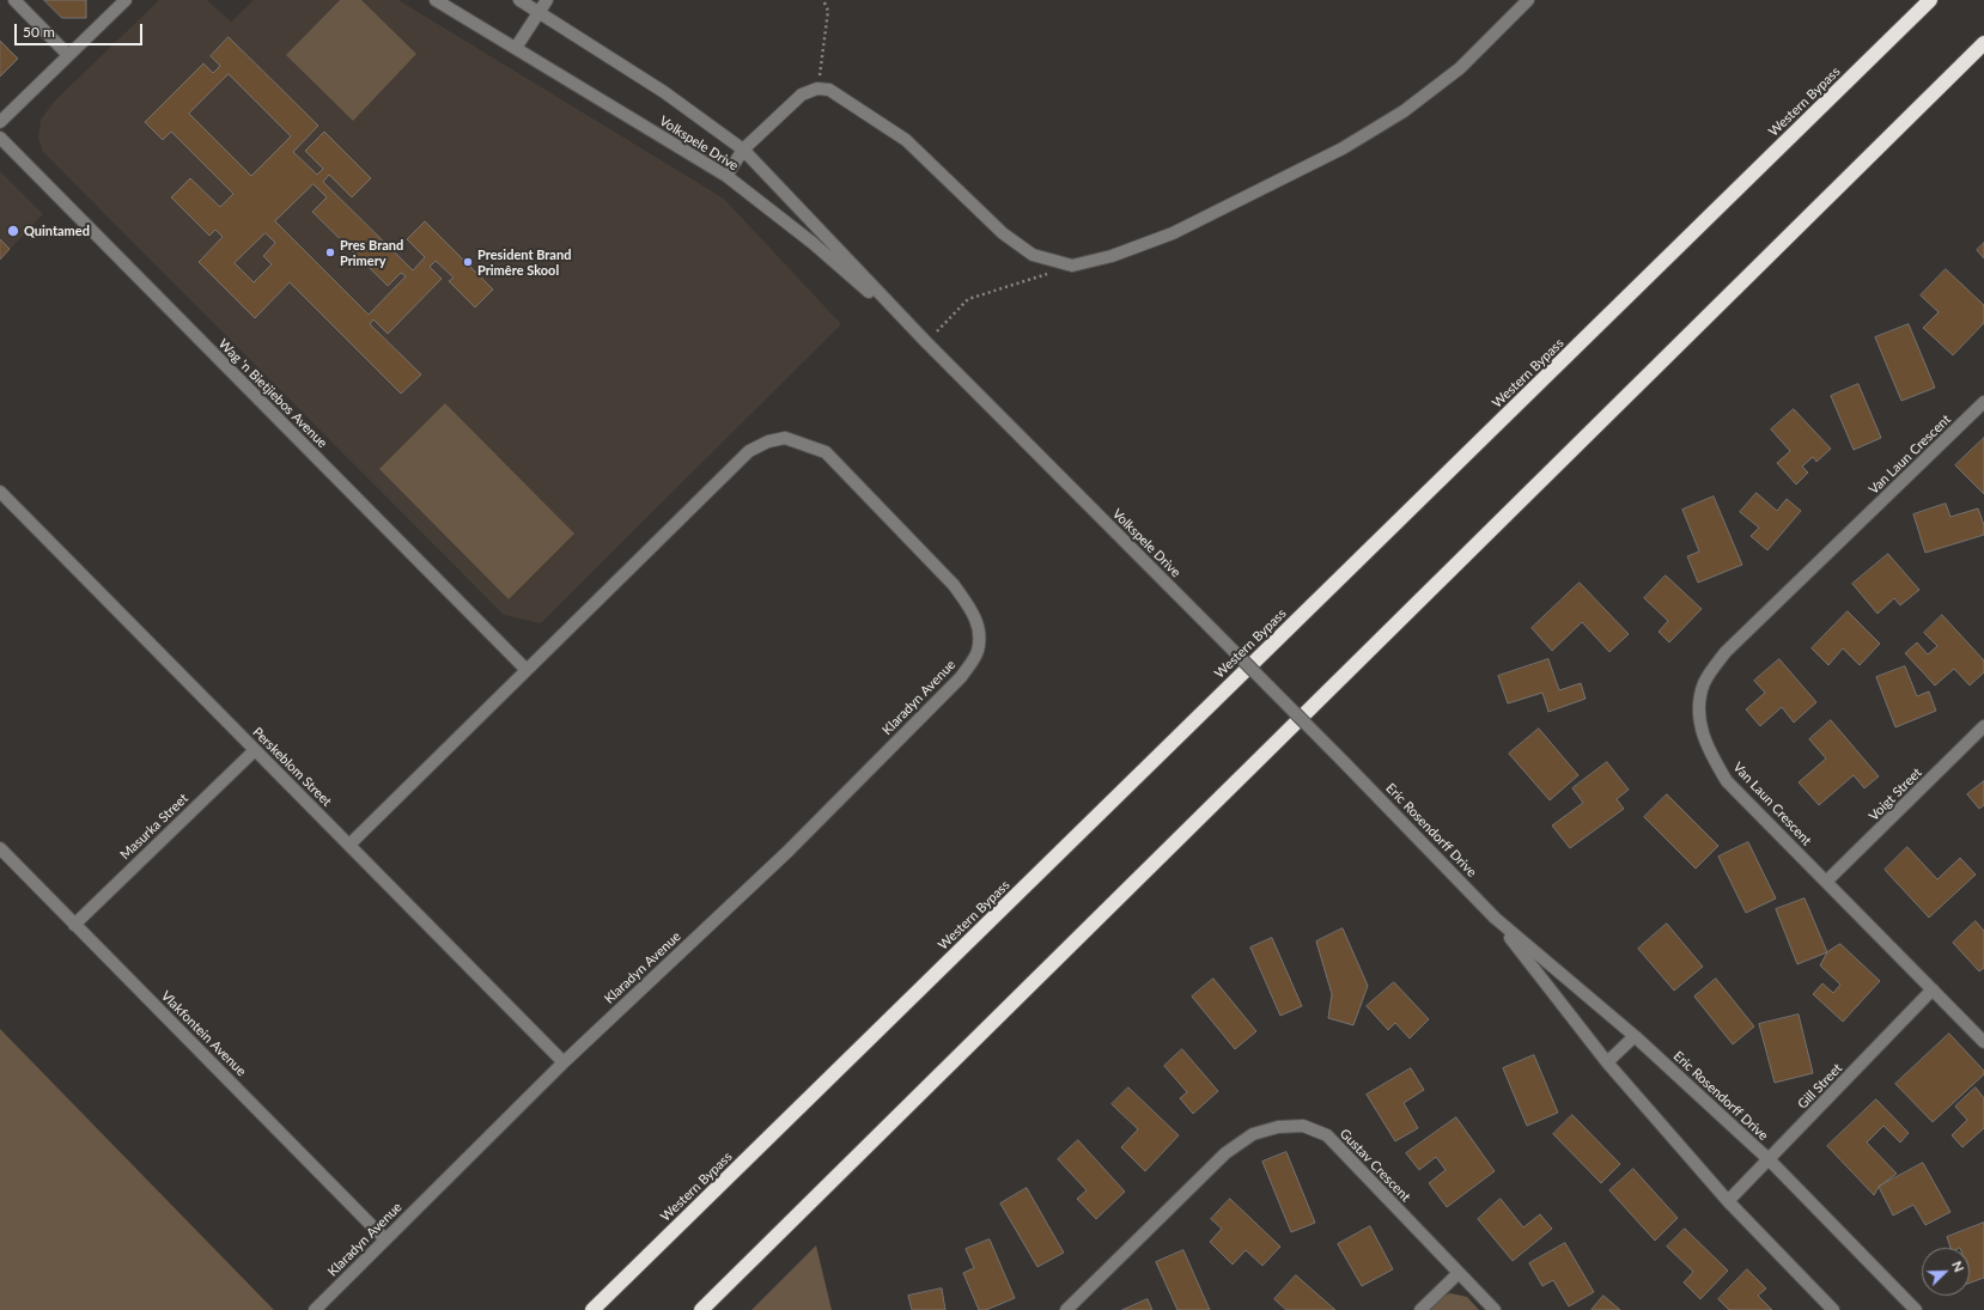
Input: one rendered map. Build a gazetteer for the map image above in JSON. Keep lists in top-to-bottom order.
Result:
{
  "streets": {
    "highway": ["Western Bypass"],
    "street": [
      "Volkspele Drive",
      "Wag 'n Bietjiebos Avenue",
      "Van Laun Crescent",
      "Klaradyn Avenue",
      "Perskeblom Street",
      "Voigt Street",
      "Masurka Street",
      "Eric Rosendorff Drive",
      "Vlakfontein Avenue",
      "Gill Street",
      "Gustav Crescent"
    ]
  },
  "crossings": [
    ["Volkspele Drive", "Eric Rosendorff Drive"],
    ["Wag 'n Bietjiebos Avenue", "Klaradyn Avenue"],
    ["Van Laun Crescent", "Voigt Street"],
    ["Van Laun Crescent", "Gill Street"],
    ["Klaradyn Avenue", "Perskeblom Street"],
    ["Klaradyn Avenue", "Vlakfontein Avenue"],
    ["Perskeblom Street", "Masurka Street"],
    ["Masurka Street", "Vlakfontein Avenue"],
    ["Eric Rosendorff Drive", "Gill Street"]
  ],
  "places": ["Quintamed", "Pres Brand Primery", "President Brand Primêre Skool"],
  "scale_bar": "50 m",
  "north": "top right"
}
